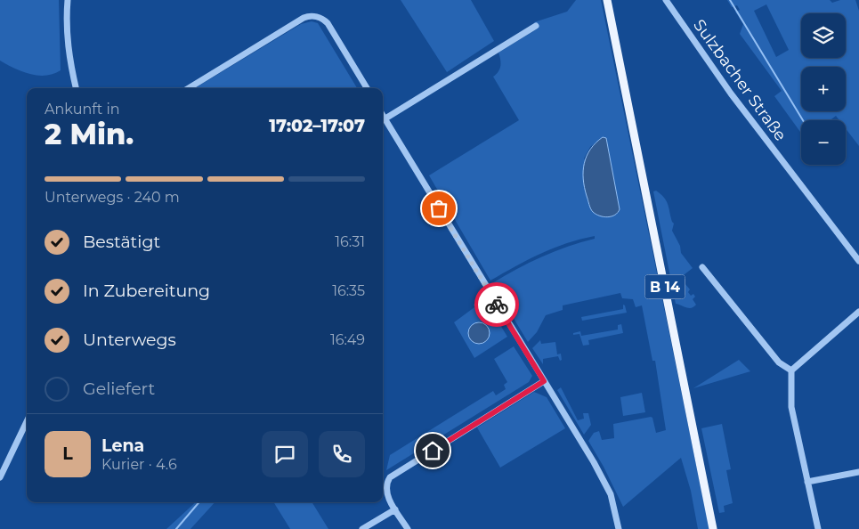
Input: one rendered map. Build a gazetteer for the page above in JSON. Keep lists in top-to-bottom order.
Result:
{
  "streets": {
    "main road": ["B 14"],
    "street": ["Sulzbacher Straße"]
  },
  "page": {
    "map_buttons": ["+", "−"],
    "heading": ["2 Min.", "Ankunft in", "17:02–17:07"],
    "panel": ["Lena", "Kurier · 4.6"],
    "bar": "Unterwegs · 240 m",
    "list": [
      ["Bestätigt", "16:31"],
      ["In Zubereitung", "16:35"],
      ["Unterwegs", "16:49"],
      "Geliefert"
    ],
    "round": "L"
  }
}
